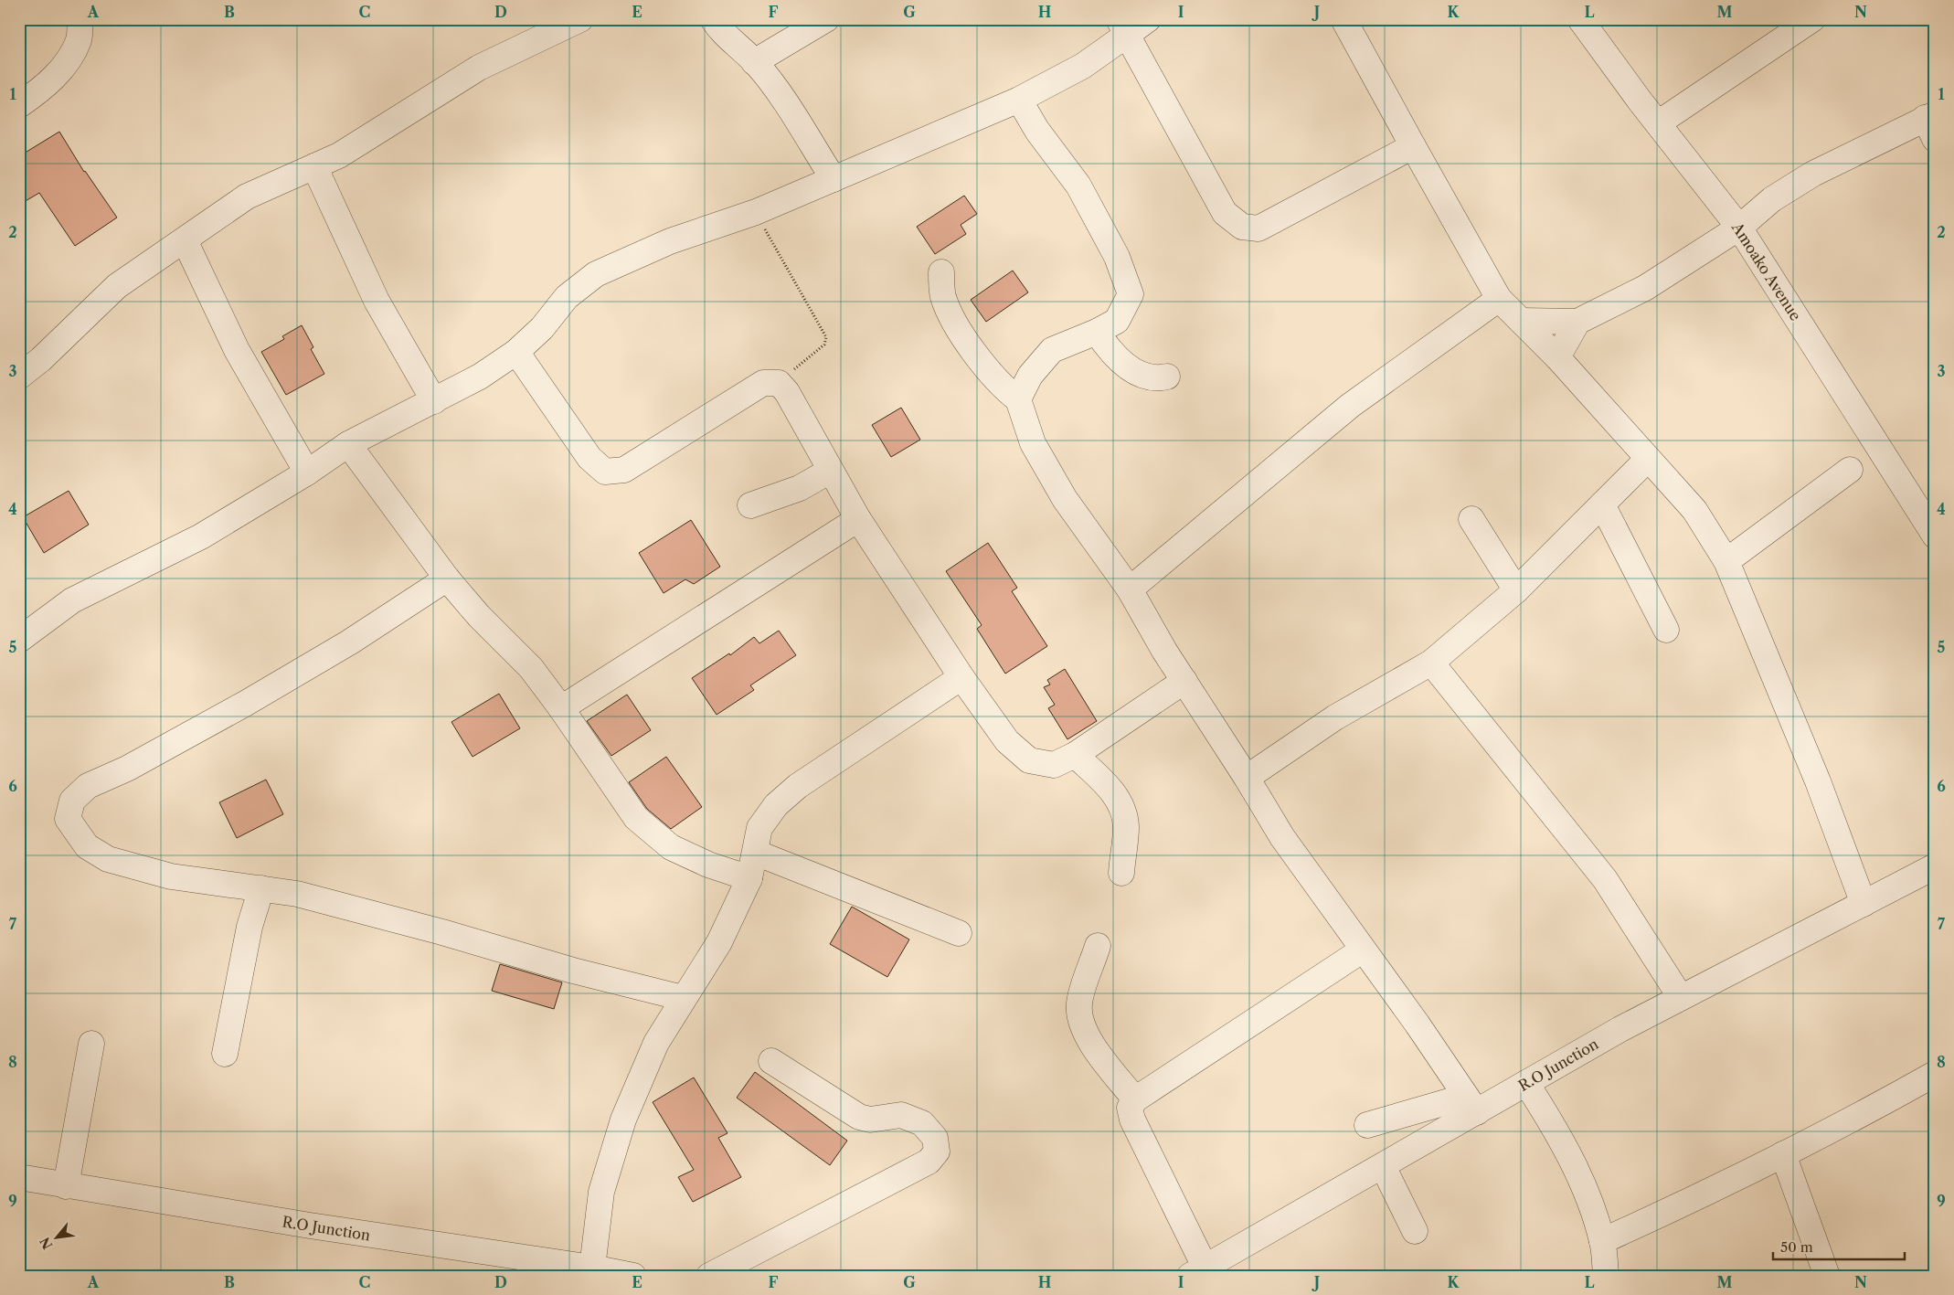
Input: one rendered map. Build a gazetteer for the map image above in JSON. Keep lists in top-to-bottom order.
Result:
{
  "streets": {
    "street": ["Amoako Avenue", "R.O Junction"]
  },
  "scale_bar": "50 m",
  "north": "bottom left",
  "grid": {
    "columns": [
      "A",
      "B",
      "C",
      "D",
      "E",
      "F",
      "G",
      "H",
      "I",
      "J",
      "K",
      "L",
      "M",
      "N"
    ],
    "rows": [
      "1",
      "2",
      "3",
      "4",
      "5",
      "6",
      "7",
      "8",
      "9"
    ]
  }
}
